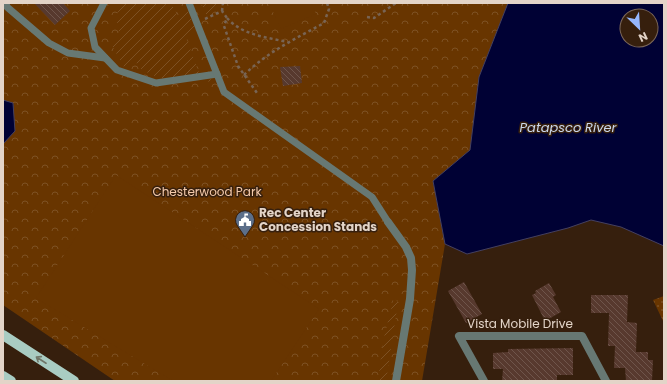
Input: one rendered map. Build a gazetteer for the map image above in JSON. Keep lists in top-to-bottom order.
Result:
{
  "streets": {
    "street": ["Vista Mobile Drive"]
  },
  "water": ["Patapsco River"],
  "parks": ["Chesterwood Park"],
  "places": {
    "public building": ["Rec Center Concession Stands"]
  },
  "north": "bottom right"
}
